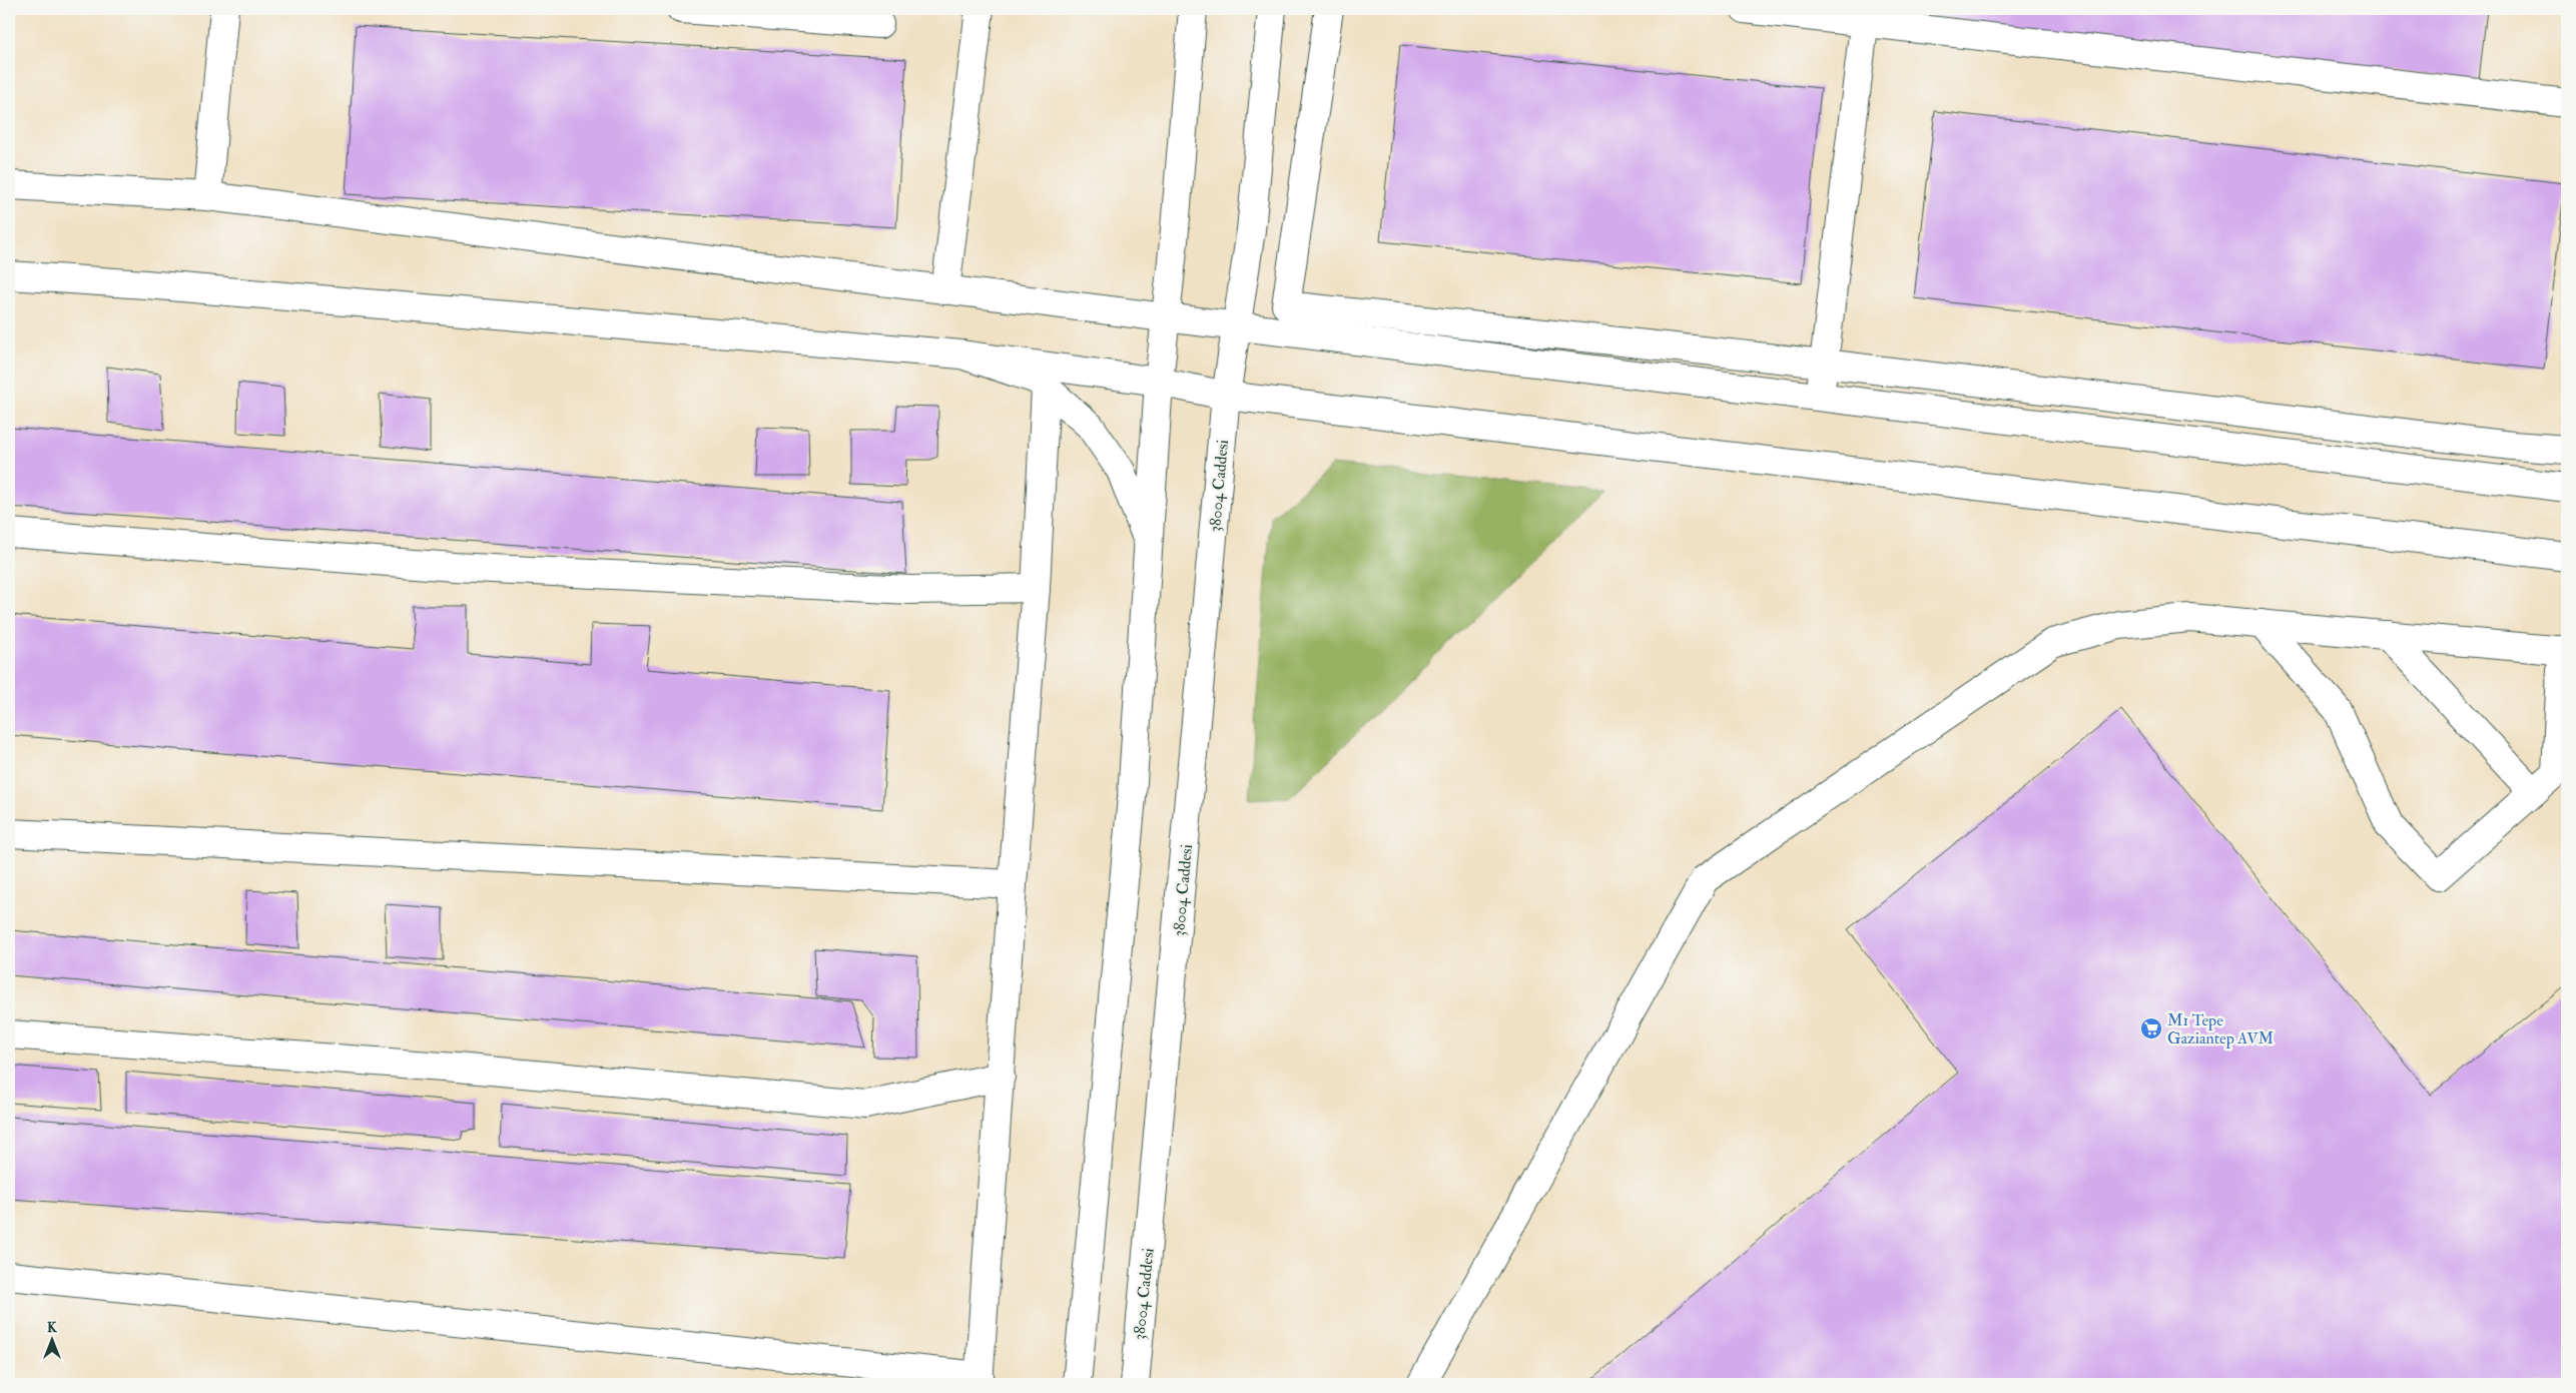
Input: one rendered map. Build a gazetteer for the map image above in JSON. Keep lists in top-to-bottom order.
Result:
{
  "streets": {
    "street": ["38004 Caddesi"]
  },
  "places": {
    "supermarket": ["M1 Tepe Gaziantep AVM"]
  },
  "north": "top"
}
